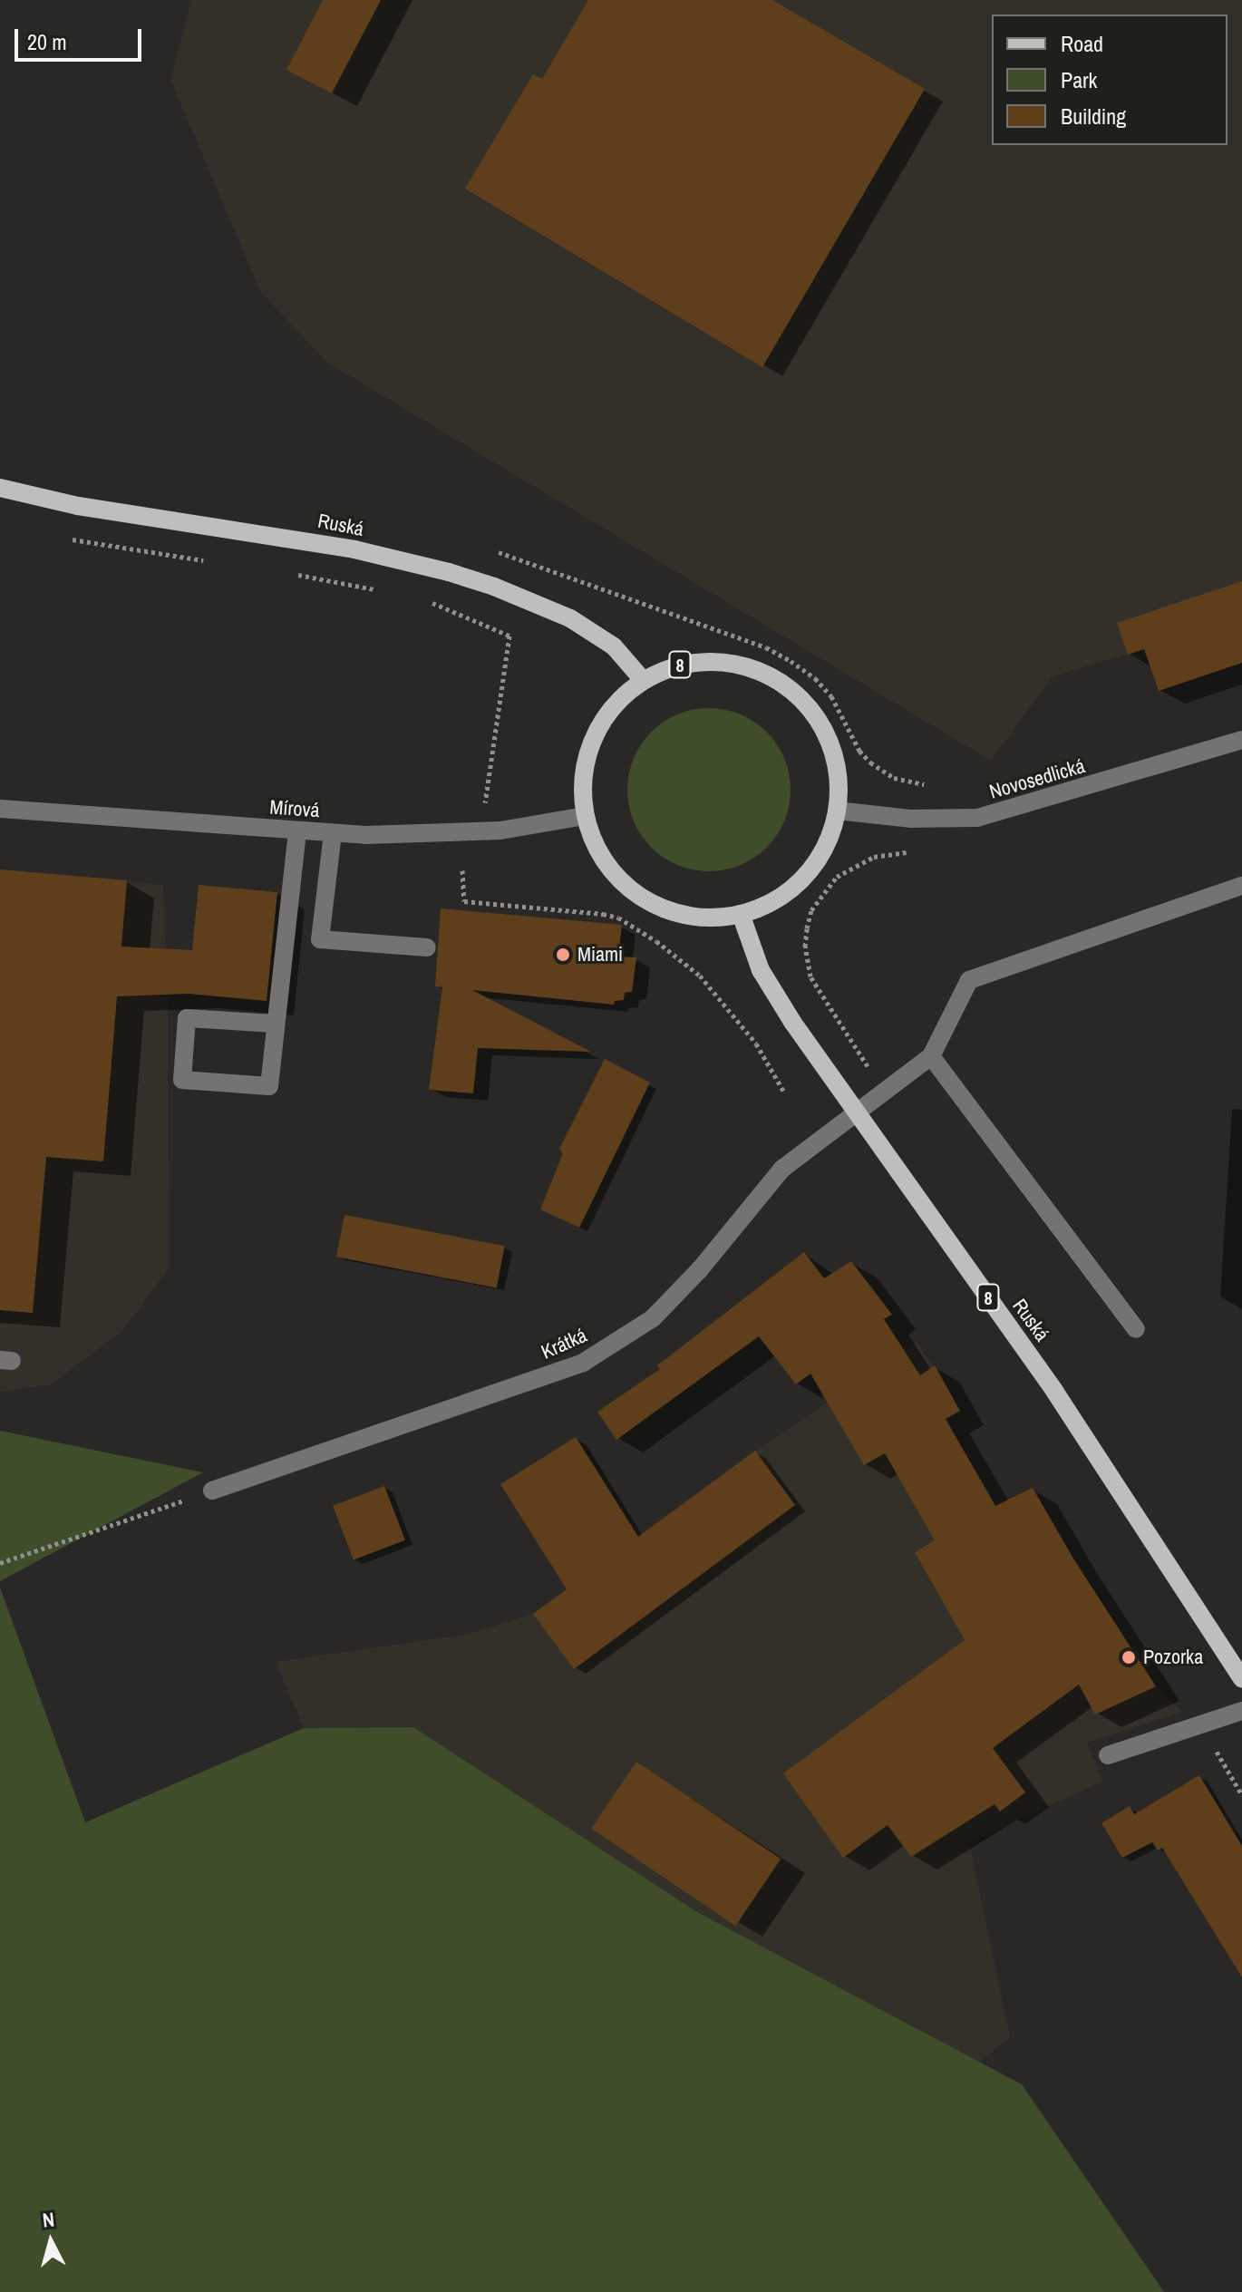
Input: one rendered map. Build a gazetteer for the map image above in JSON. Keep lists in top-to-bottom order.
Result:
{
  "streets": {
    "main road": ["Ruská", "8"],
    "street": ["Novosedlická", "Mírová", "Krátká"]
  },
  "crossings": [
    ["Ruská", "8"],
    ["Ruská", "Novosedlická"],
    ["Ruská", "Mírová"],
    ["Ruská", "Krátká"],
    ["8", "Novosedlická"],
    ["8", "Mírová"],
    ["Novosedlická", "Mírová"]
  ],
  "places": ["Miami", "Pozorka"],
  "legend": ["Road", "Park", "Building"],
  "scale_bar": "20 m",
  "north": "top"
}
